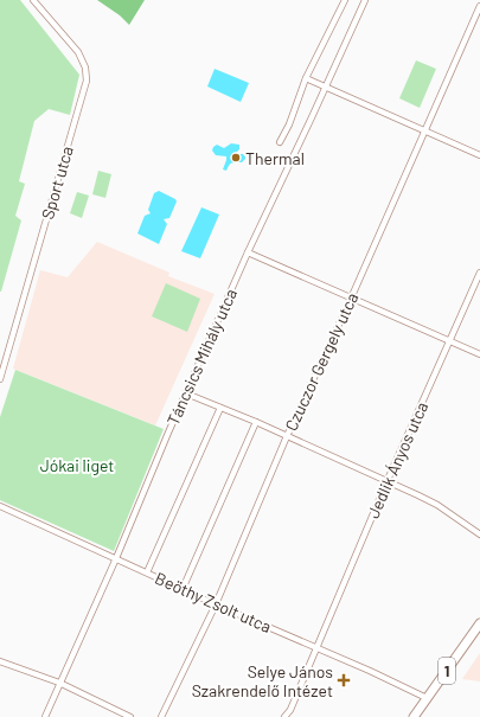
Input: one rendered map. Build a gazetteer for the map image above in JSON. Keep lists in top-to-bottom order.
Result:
{
  "streets": {
    "main road": ["1"],
    "street": [
      "Sport utca",
      "Táncsics Mihály utca",
      "Czuczor Gergely utca",
      "Jedlik Ányos utca",
      "Beöthy Zsolt utca"
    ]
  },
  "crossings": [
    ["Táncsics Mihály utca", "Beöthy Zsolt utca"],
    ["Czuczor Gergely utca", "Beöthy Zsolt utca"],
    ["Jedlik Ányos utca", "Beöthy Zsolt utca"],
    ["Beöthy Zsolt utca", "1"]
  ],
  "parks": ["Jókai liget"],
  "places": {
    "other": ["Thermal"],
    "health": ["Selye János Szakrendelő Intézet"]
  }
}
